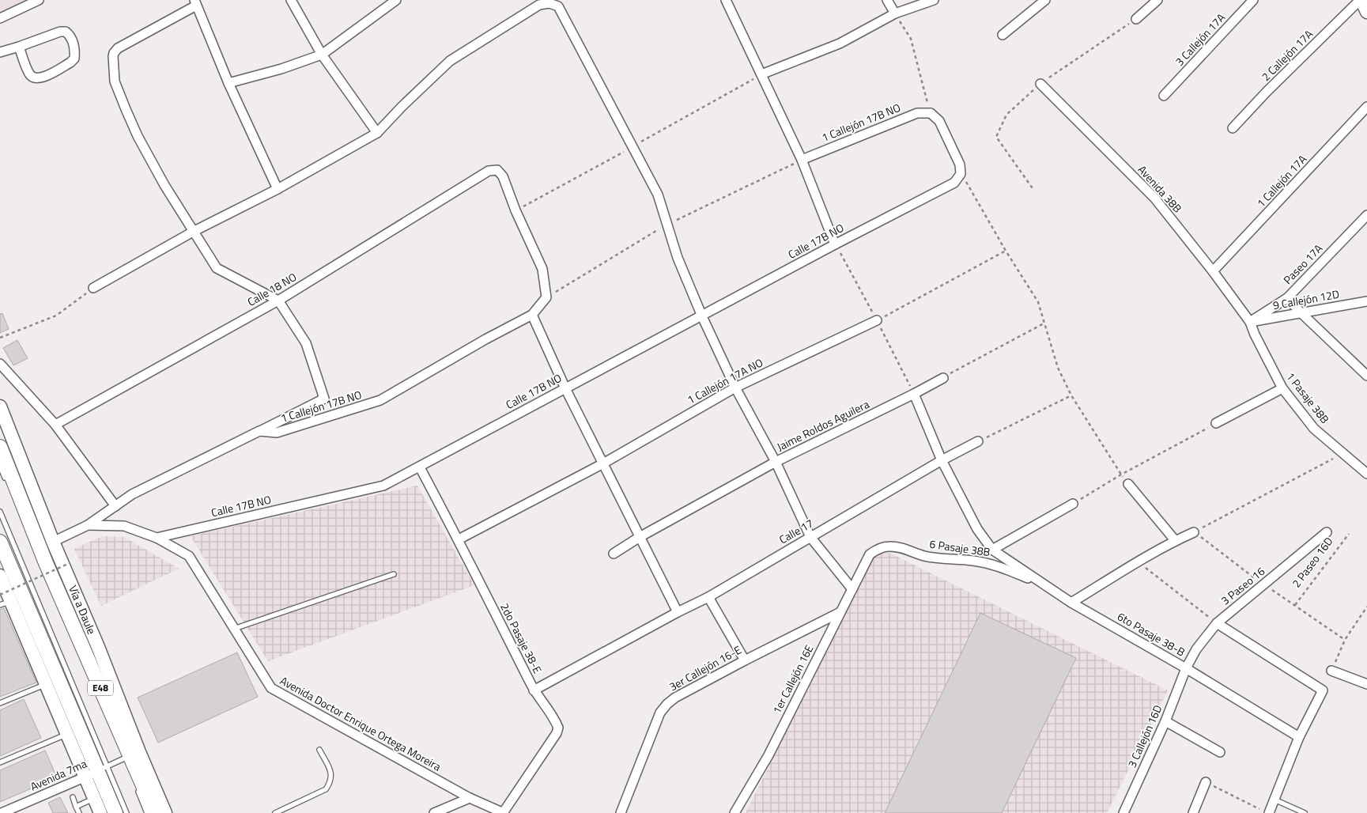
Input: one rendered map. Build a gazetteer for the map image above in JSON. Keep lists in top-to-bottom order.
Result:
{
  "streets": {
    "main road": ["Vía a Daule", "E48"],
    "street": [
      "3 Callejón 17A",
      "2 Callejón 17A",
      "1 Callejón 17B NO",
      "1 Callejón 17A",
      "Avenida 38B",
      "Calle 17B NO",
      "Paseo 17A",
      "Calle 18 NO",
      "9 Callejón 12D",
      "1 Callejón 17A NO",
      "1 Pasaje 38B",
      "Jaime Roldos Aguilera",
      "Calle 17",
      "6 Pasaje 38B",
      "3 Paseo 16",
      "6to Pasaje 38-B",
      "2do Pasaje 38-E",
      "3er Callejón 16-E",
      "1er Callejón 16E",
      "Avenida Doctor Enrique Ortega Moreira",
      "3 Callejón 16D",
      "Avenida 7ma"
    ],
    "path": ["2 Paseo 16D"]
  },
  "crossings": [
    ["1 Callejón 17B NO", "Calle 18 NO"],
    ["1 Callejón 17B NO", "Vía a Daule"],
    ["1 Callejón 17A", "Avenida 38B"],
    ["Avenida 38B", "Paseo 17A"],
    ["Avenida 38B", "9 Callejón 12D"],
    ["Avenida 38B", "1 Pasaje 38B"],
    ["Calle 17B NO", "2do Pasaje 38-E"],
    ["Calle 17B NO", "Avenida Doctor Enrique Ortega Moreira"],
    ["Paseo 17A", "9 Callejón 12D"],
    ["Paseo 17A", "1 Pasaje 38B"],
    ["9 Callejón 12D", "1 Pasaje 38B"],
    ["1 Callejón 17A NO", "2do Pasaje 38-E"],
    ["Calle 17", "2do Pasaje 38-E"],
    ["6 Pasaje 38B", "6to Pasaje 38-B"],
    ["6 Pasaje 38B", "1er Callejón 16E"],
    ["3 Paseo 16", "6to Pasaje 38-B"],
    ["3 Paseo 16", "3 Callejón 16D"],
    ["6to Pasaje 38-B", "3 Callejón 16D"],
    ["2do Pasaje 38-E", "Avenida Doctor Enrique Ortega Moreira"],
    ["3er Callejón 16-E", "1er Callejón 16E"]
  ]
}
